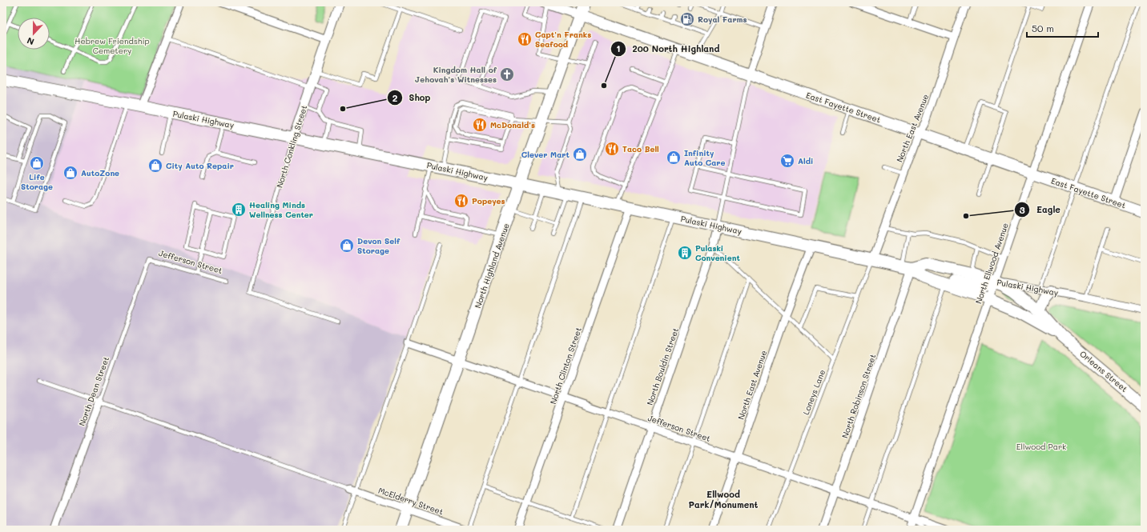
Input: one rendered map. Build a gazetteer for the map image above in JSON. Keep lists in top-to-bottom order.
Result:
{
  "streets": {
    "main road": [
      "East Fayette Street",
      "Pulaski Highway",
      "North Highland Avenue",
      "Orleans Street"
    ],
    "street": [
      "North East Avenue",
      "North Conkling Street",
      "Jefferson Street",
      "North Ellwood Avenue",
      "North Clinton Street",
      "North Bouldin Street",
      "North Dean Street",
      "North Robinson Street",
      "McElderry Street"
    ],
    "lane": ["Loneys Lane"]
  },
  "crossings": [
    ["East Fayette Street", "North East Avenue"],
    ["East Fayette Street", "North Ellwood Avenue"],
    ["East Fayette Street", "North Highland Avenue"],
    ["Pulaski Highway", "North East Avenue"],
    ["Pulaski Highway", "North Conkling Street"],
    ["Pulaski Highway", "North Ellwood Avenue"],
    ["Pulaski Highway", "North Highland Avenue"],
    ["Pulaski Highway", "North Clinton Street"],
    ["Pulaski Highway", "North Bouldin Street"],
    ["Pulaski Highway", "Orleans Street"],
    ["Pulaski Highway", "Loneys Lane"],
    ["Pulaski Highway", "North Robinson Street"],
    ["North East Avenue", "Jefferson Street"],
    ["North East Avenue", "Loneys Lane"],
    ["Jefferson Street", "North Ellwood Avenue"],
    ["Jefferson Street", "North Highland Avenue"],
    ["Jefferson Street", "North Clinton Street"],
    ["Jefferson Street", "North Bouldin Street"],
    ["Jefferson Street", "North Dean Street"],
    ["Jefferson Street", "Loneys Lane"],
    ["Jefferson Street", "North Robinson Street"],
    ["North Ellwood Avenue", "Orleans Street"],
    ["North Highland Avenue", "McElderry Street"]
  ],
  "districts": ["Ellwood Park/Monument"],
  "parks": ["Hebrew Friendship Cemetery", "Ellwood Park"],
  "places": {
    "fuel station": ["Royal Farms"],
    "restaurant": [
      "Capt'n Franks Seafood",
      "McDonald's",
      "Taco Bell",
      "Popeyes"
    ],
    "church": ["Kingdom Hall of Jehovah's Witnesses"],
    "other": ["200 North Highland", "Shop", "Eagle"],
    "shop": [
      "Clever Mart",
      "Infinity Auto Care",
      "Life Storage",
      "City Auto Repair",
      "AutoZone",
      "Devon Self Storage"
    ],
    "supermarket": ["Aldi"],
    "building": ["Healing Minds Wellness Center", "Pulaski Convenient"]
  },
  "scale_bar": "50 m",
  "north": "bottom"
}
